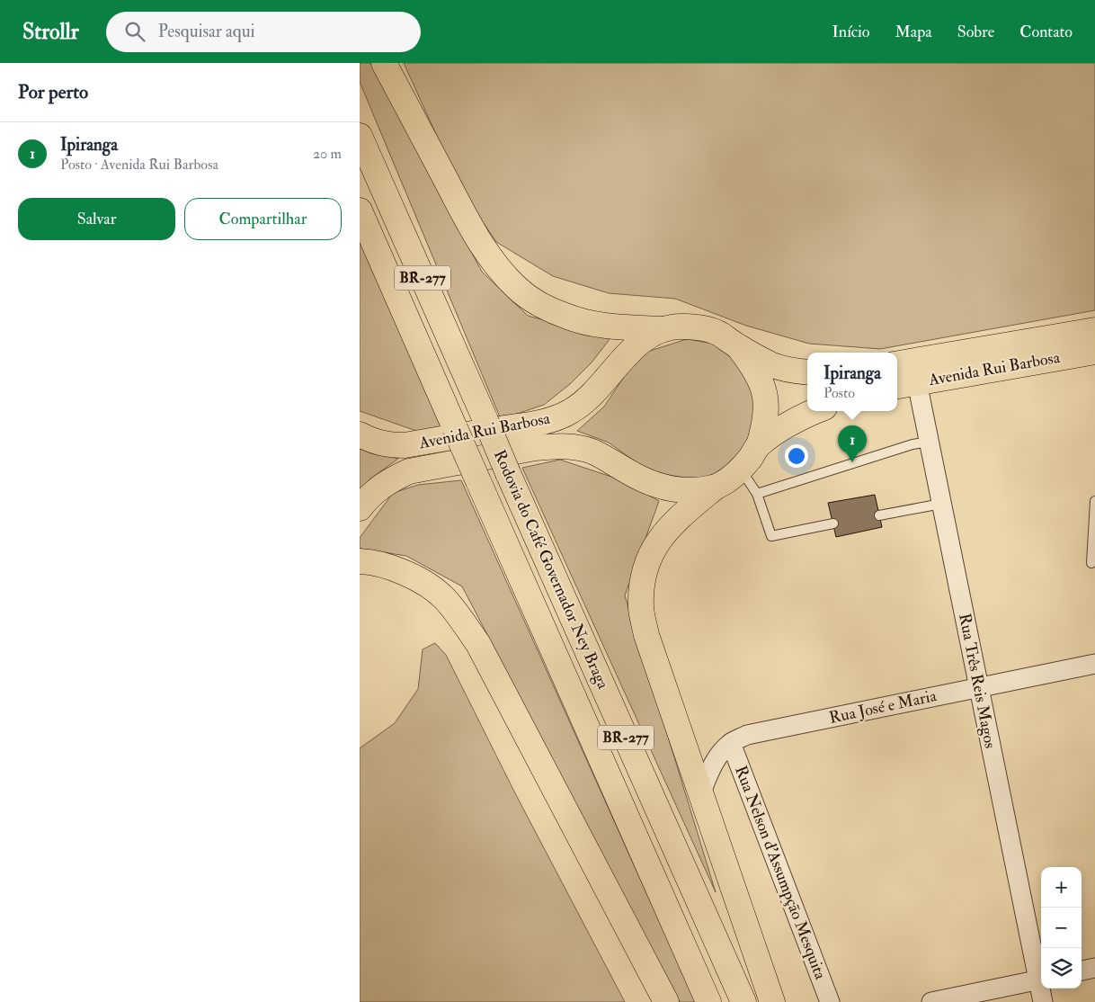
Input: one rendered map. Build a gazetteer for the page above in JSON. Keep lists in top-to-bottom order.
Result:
{
  "streets": {
    "main road": ["BR-277", "Avenida Rui Barbosa", "Rodovia do Café Governador Ney Braga"],
    "street": ["Rua Três Reis Magos", "Rua José e Maria", "Rua Nelson d'Assumpção Mesquita"]
  },
  "crossings": [
    ["Avenida Rui Barbosa", "Rua Três Reis Magos"],
    ["Rua Três Reis Magos", "Rua José e Maria"],
    ["Rua José e Maria", "Rua Nelson d'Assumpção Mesquita"]
  ],
  "page": {
    "header": "Strollr",
    "search": "Pesquisar aqui",
    "nav": [
      "Início",
      "Mapa",
      "Sobre",
      "Contato"
    ],
    "heading": "Por perto",
    "list": [
      {
        "mark": "1",
        "name": "Ipiranga",
        "note": "Posto · Avenida Rui Barbosa",
        "value": "20 m"
      }
    ],
    "buttons": ["Salvar", "Compartilhar"],
    "popup": ["Ipiranga", "Posto"],
    "pins": "1",
    "map_buttons": ["+", "−"]
  }
}
